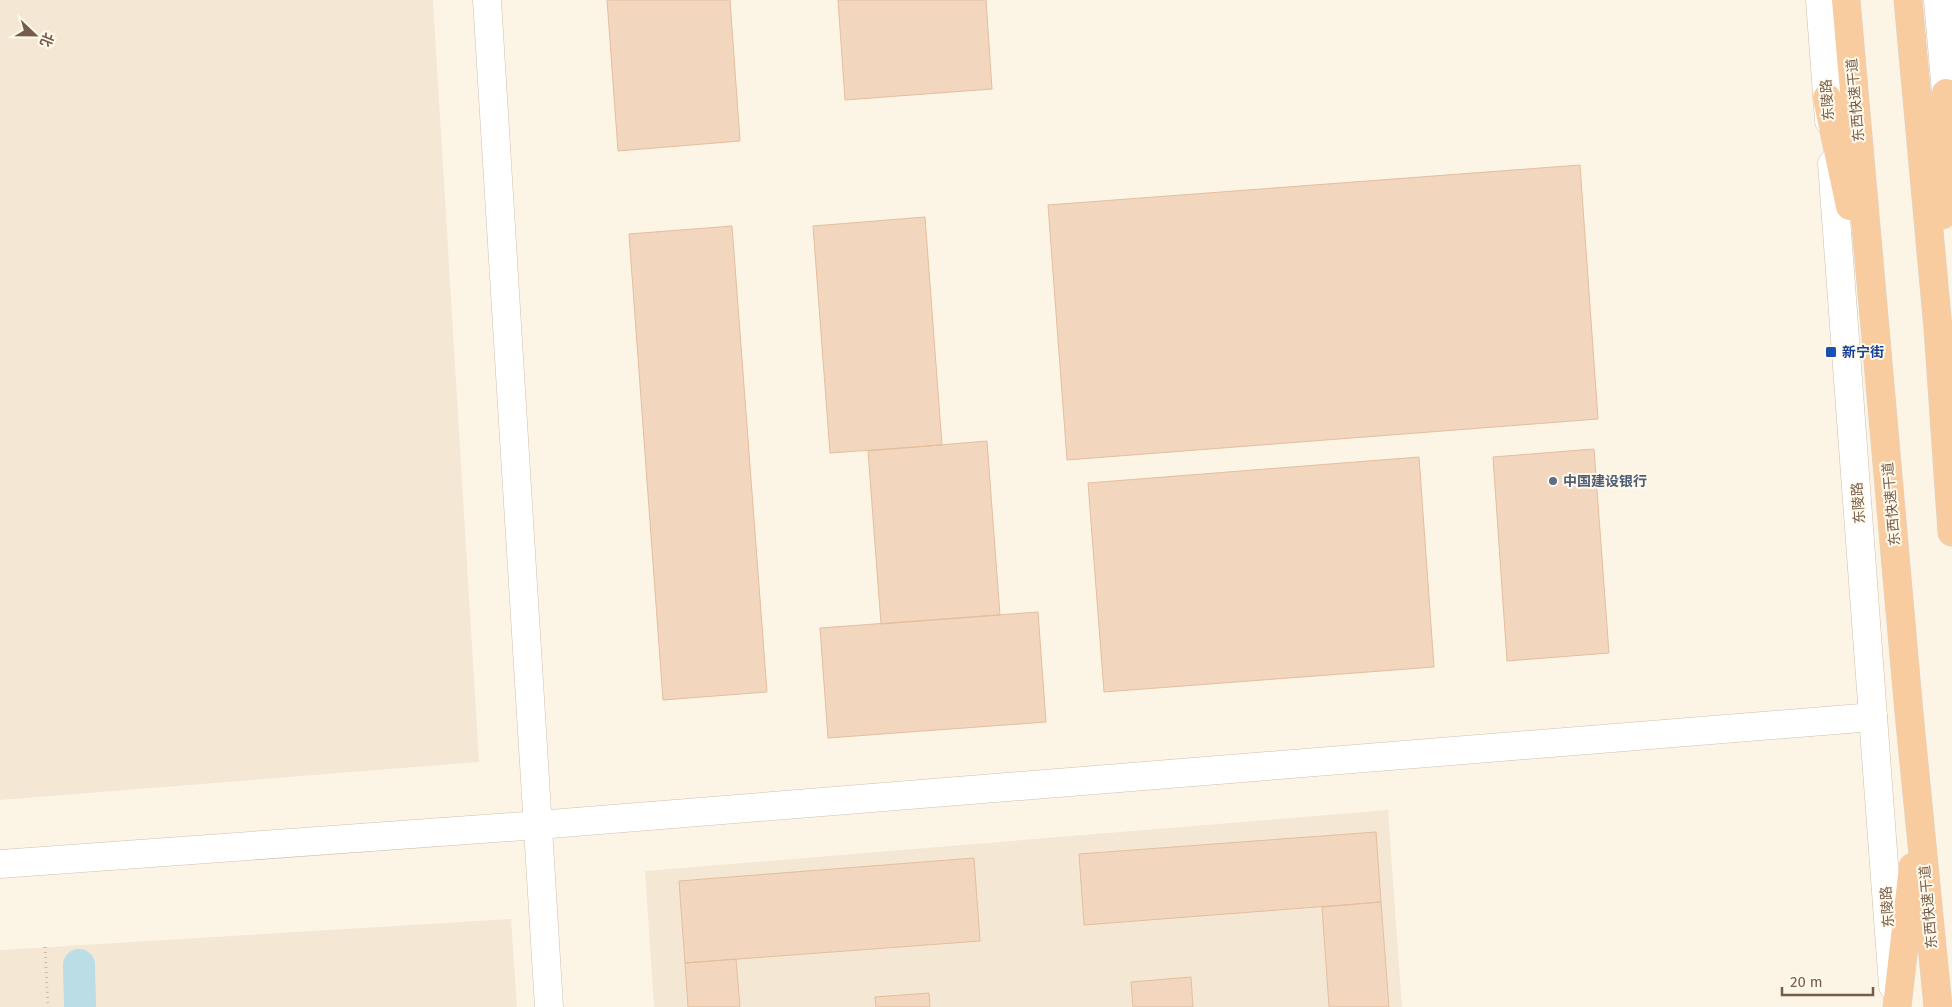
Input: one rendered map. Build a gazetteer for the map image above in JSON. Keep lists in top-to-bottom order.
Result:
{
  "streets": {
    "highway": ["东西快速干道"],
    "street": ["东陵路"]
  },
  "places": {
    "transit": ["新宁街"],
    "other": ["中国建设银行"]
  },
  "scale_bar": "20 m",
  "north": "right"
}
